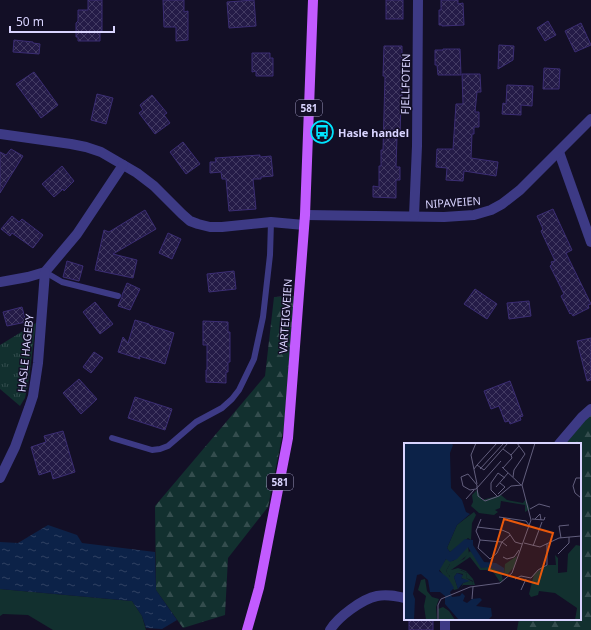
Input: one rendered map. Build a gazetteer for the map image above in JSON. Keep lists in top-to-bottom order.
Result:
{
  "streets": {
    "main road": ["581", "VARTEIGVEIEN"],
    "street": ["FJELLFOTEN", "NIPAVEIEN", "HASLE HAGEBY"]
  },
  "crossings": [
    ["FJELLFOTEN", "NIPAVEIEN"],
    ["NIPAVEIEN", "VARTEIGVEIEN"]
  ],
  "places": {
    "bus stop": ["Hasle handel"]
  },
  "scale_bar": "50 m"
}
